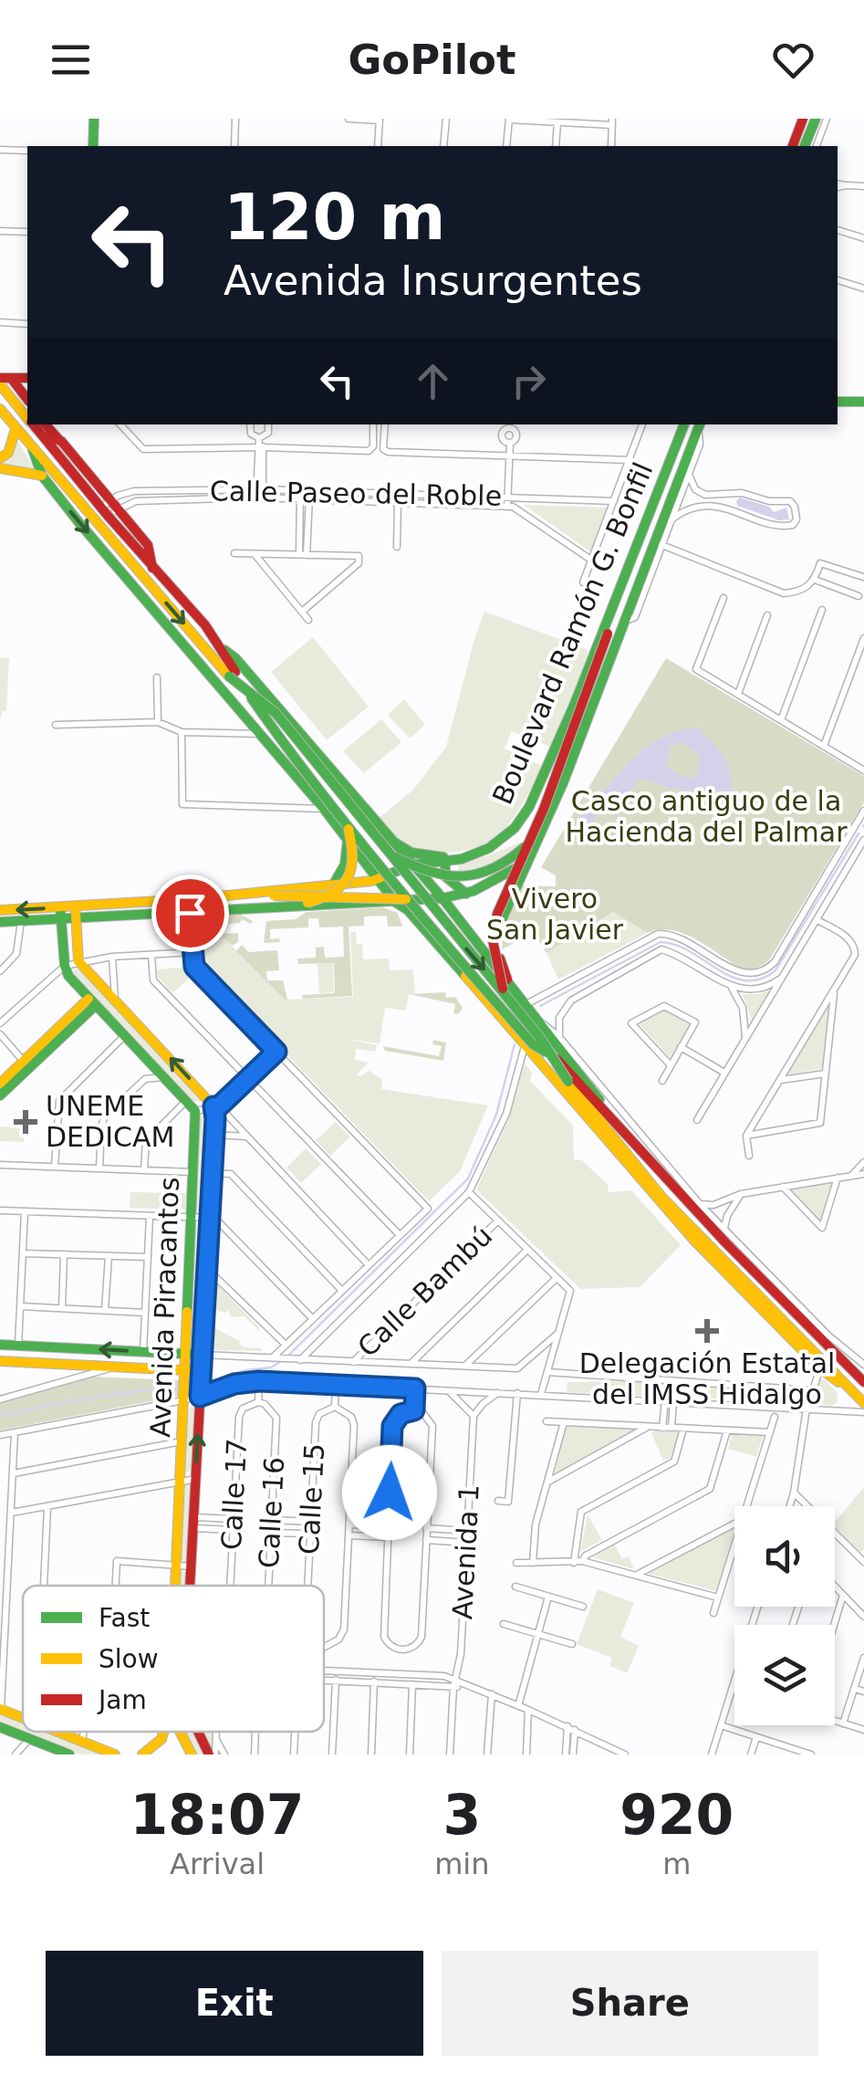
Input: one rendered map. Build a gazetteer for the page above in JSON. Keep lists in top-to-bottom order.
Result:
{
  "streets": {
    "main road": ["Boulevard Ramón G. Bonfil", "Avenida Piracantos"],
    "street": [
      "Calle Paseo del Roble",
      "Calle Bambú",
      "Calle 17",
      "Calle 15",
      "Calle 16",
      "Avenida 1"
    ]
  },
  "crossings": [
    ["Calle 17", "Calle 16"]
  ],
  "parks": ["Casco antiguo de la Hacienda del Palmar", "Vivero San Javier"],
  "places": {
    "health": ["UNEME DEDICAM", "Delegación Estatal del IMSS Hidalgo"]
  },
  "legend": ["Fast", "Slow", "Jam"],
  "page": {
    "header": "GoPilot",
    "turn": ["120 m", "Avenida Insurgentes"],
    "eta": [
      "18:07",
      "Arrival",
      "3",
      "min",
      "920",
      "m"
    ],
    "buttons": ["Exit", "Share"]
  }
}
